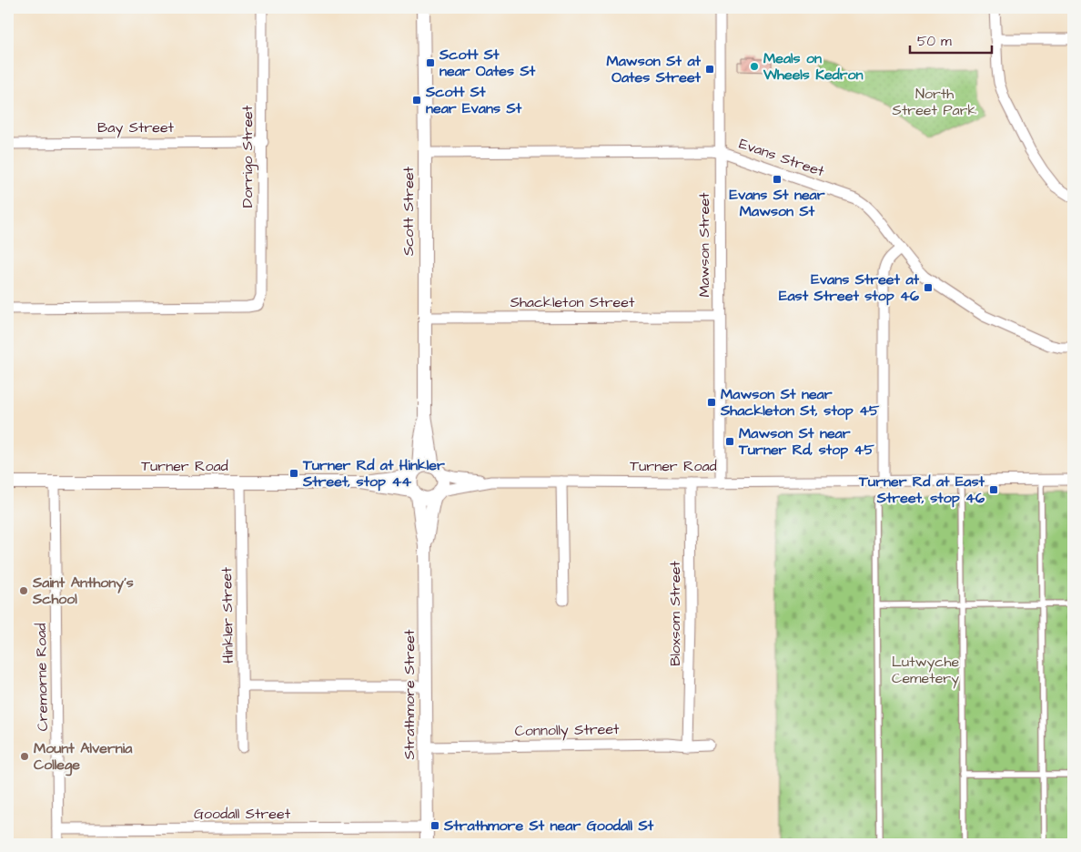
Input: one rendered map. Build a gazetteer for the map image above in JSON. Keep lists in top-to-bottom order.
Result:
{
  "streets": {
    "street": [
      "Bay Street",
      "Dorrigo Street",
      "Evans Street",
      "Scott Street",
      "Mawson Street",
      "Shackleton Street",
      "Turner Road",
      "Bloxsom Street",
      "Hinkler Street",
      "Cremorne Road",
      "Strathmore Street",
      "Connolly Street",
      "Goodall Street"
    ]
  },
  "crossings": [
    ["Bay Street", "Dorrigo Street"],
    ["Evans Street", "Scott Street"],
    ["Evans Street", "Mawson Street"],
    ["Scott Street", "Shackleton Street"],
    ["Scott Street", "Turner Road"],
    ["Scott Street", "Strathmore Street"],
    ["Mawson Street", "Shackleton Street"],
    ["Mawson Street", "Turner Road"],
    ["Turner Road", "Bloxsom Street"],
    ["Turner Road", "Hinkler Street"],
    ["Turner Road", "Cremorne Road"],
    ["Turner Road", "Strathmore Street"],
    ["Bloxsom Street", "Connolly Street"],
    ["Cremorne Road", "Goodall Street"],
    ["Strathmore Street", "Connolly Street"],
    ["Strathmore Street", "Goodall Street"]
  ],
  "parks": ["North Street Park", "Lutwyche Cemetery"],
  "places": {
    "transit": [
      "Scott St near Oates St",
      "Mawson St at Oates Street",
      "Scott St near Evans St",
      "Evans St near Mawson St",
      "Evans Street at East Street stop 46",
      "Mawson St near Shackleton St, stop 45",
      "Mawson St near Turner Rd, stop 45",
      "Turner Rd at Hinkler Street, stop 44",
      "Turner Rd at East Street, stop 46",
      "Strathmore St near Goodall St"
    ],
    "other": ["Meals on Wheels Kedron", "Saint Anthony's School", "Mount Alvernia College"]
  },
  "scale_bar": "50 m"
}
